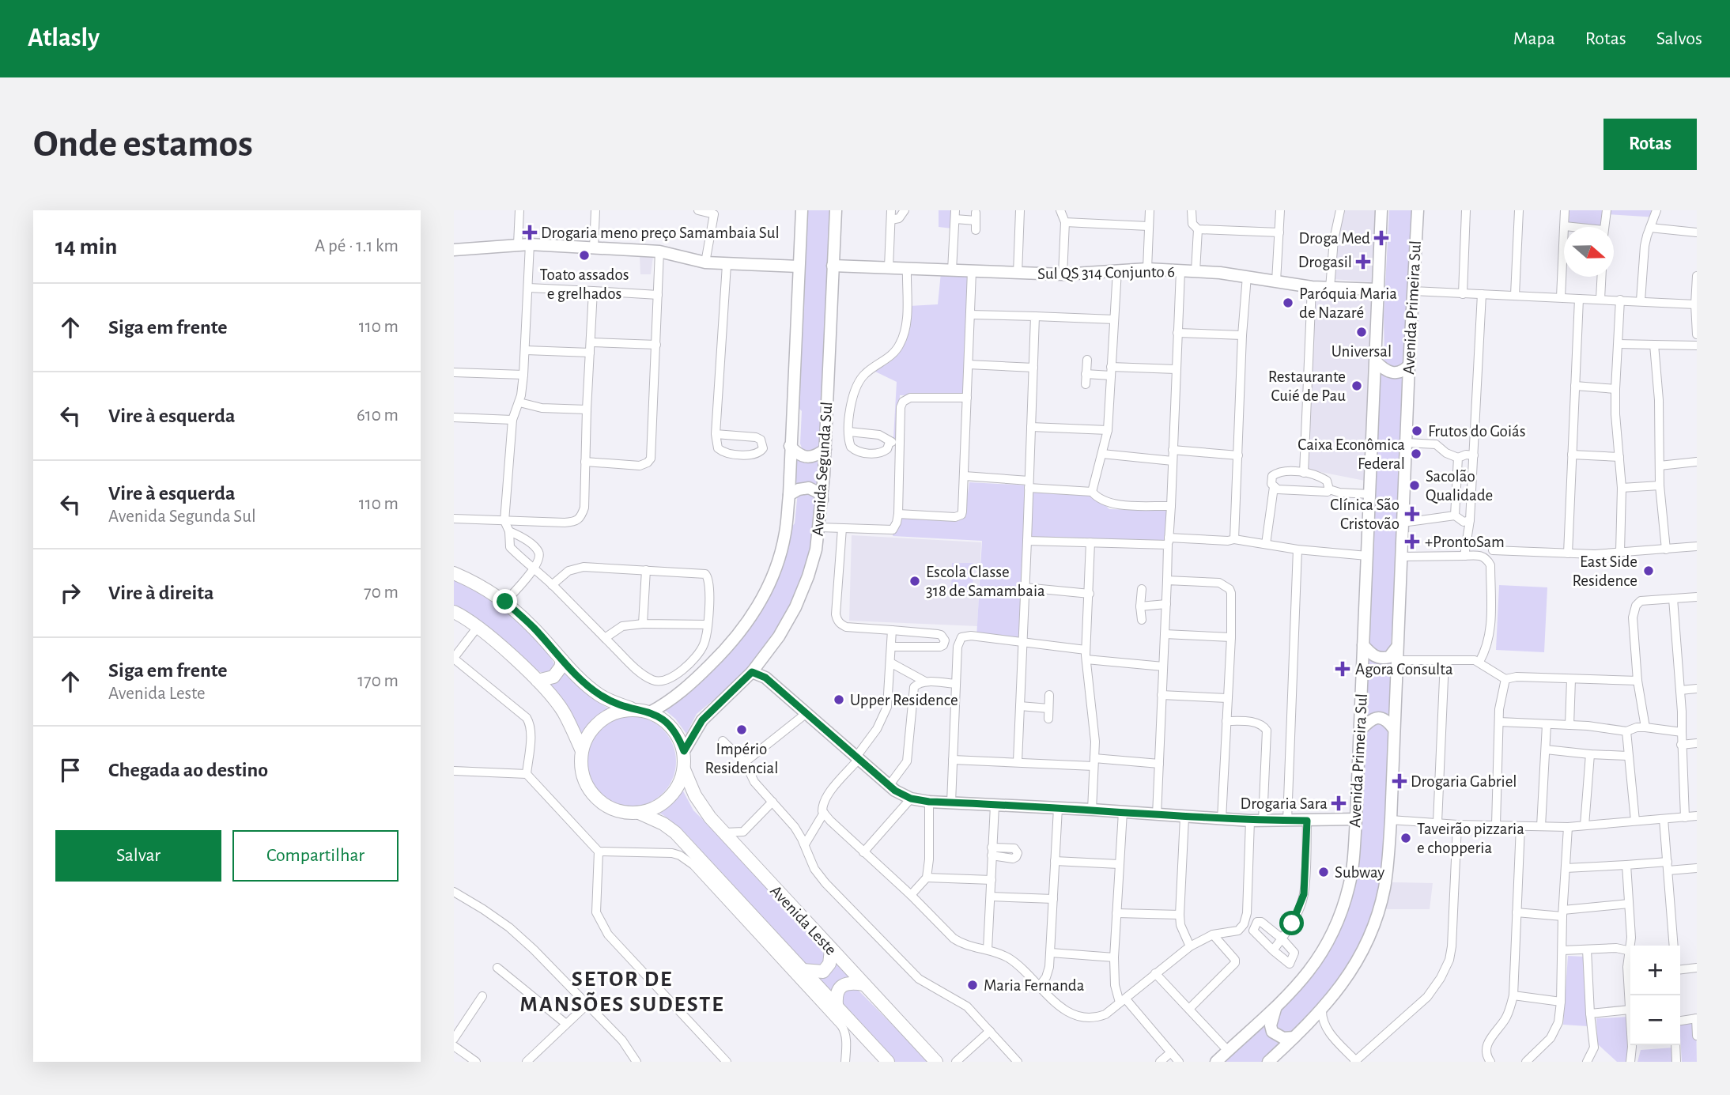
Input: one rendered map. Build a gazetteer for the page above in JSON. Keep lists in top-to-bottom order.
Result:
{
  "streets": {
    "main road": [
      "Sul QS 314 Conjunto 6",
      "Avenida Primeira Sul",
      "Avenida Segunda Sul",
      "Avenida Leste"
    ]
  },
  "crossings": [
    ["Sul QS 314 Conjunto 6", "Avenida Primeira Sul"],
    ["Sul QS 314 Conjunto 6", "Avenida Segunda Sul"],
    ["Avenida Segunda Sul", "Avenida Leste"]
  ],
  "districts": ["SETOR DE MANSÕES SUDESTE"],
  "places": {
    "health": [
      "Drogaria meno preço Samambaia Sul",
      "Droga Med",
      "Drogasil",
      "Clínica São Cristovão",
      "+ProntoSam",
      "Agora Consulta",
      "Drogaria Gabriel",
      "Drogaria Sara"
    ],
    "other": [
      "Toato assados e grelhados",
      "Paróquia Maria de Nazaré",
      "Universal",
      "Restaurante Cuié de Pau",
      "Frutos do Goiás",
      "Caixa Econômica Federal",
      "Sacolão Qualidade",
      "East Side Residence",
      "Escola Classe 318 de Samambaia",
      "Upper Residence",
      "Império Residencial",
      "Taveirão pizzaria e chopperia",
      "Subway",
      "Maria Fernanda"
    ]
  },
  "north": "right",
  "page": {
    "header": "Atlasly",
    "nav": ["Mapa", "Rotas", "Salvos"],
    "buttons": [
      "Rotas",
      ["Salvar", "Compartilhar"]
    ],
    "title": "Onde estamos",
    "heading": ["14 min", "A pé · 1.1 km"],
    "list": [
      ["Siga em frente", "110 m"],
      ["Vire à esquerda", "610 m"],
      ["Vire à esquerda", "Avenida Segunda Sul", "110 m"],
      ["Vire à direita", "70 m"],
      ["Siga em frente", "Avenida Leste", "170 m"],
      "Chegada ao destino"
    ],
    "map_buttons": ["+", "−"]
  }
}
